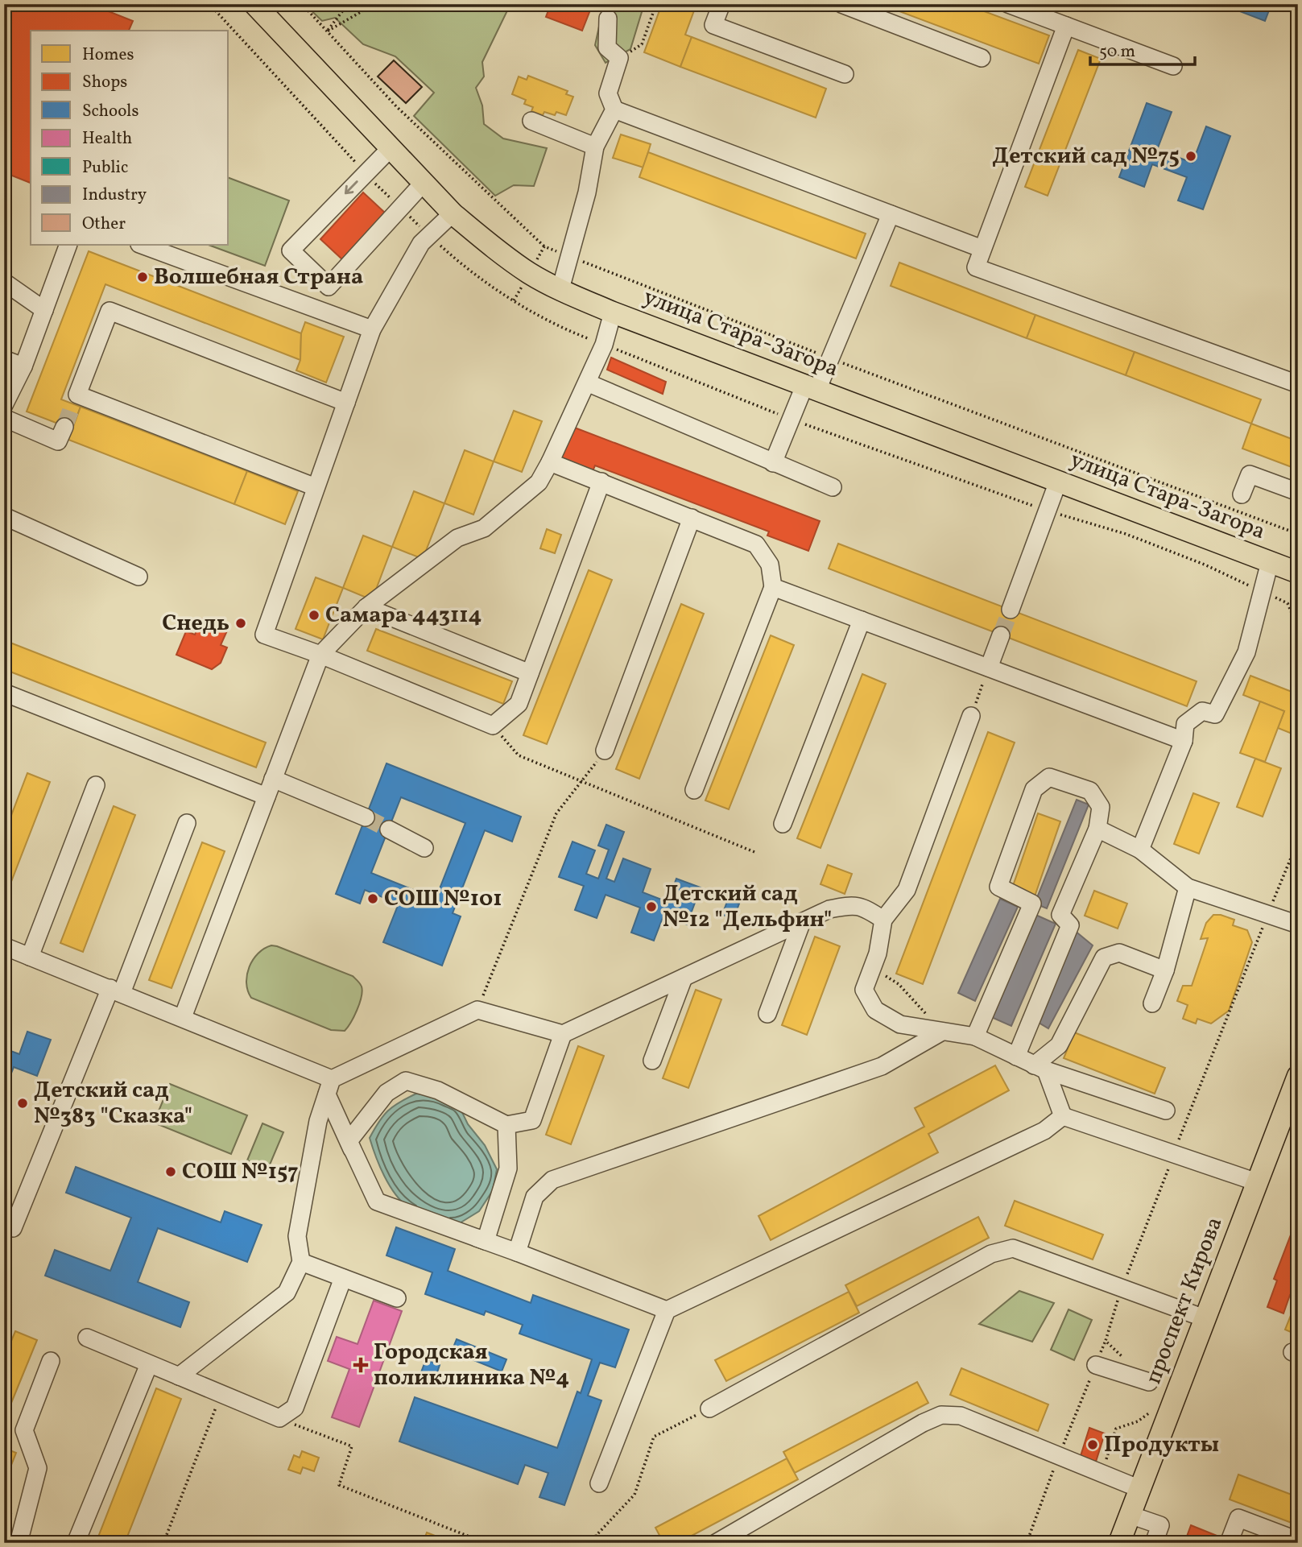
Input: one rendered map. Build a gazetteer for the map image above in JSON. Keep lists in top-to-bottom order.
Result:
{
  "streets": {
    "main road": ["улица Стара-Загора", "проспект Кирова"]
  },
  "places": {
    "other": [
      "Детский сад №75",
      "Волшебная Страна",
      "Самара 443114",
      "Снедь",
      "СОШ №101",
      "Детский сад №12 \"Дельфин\"",
      "Детский сад №383 \"Сказка\"",
      "СОШ №157",
      "Продукты"
    ],
    "health": ["Городская поликлиника №4"]
  },
  "legend": [
    "Homes",
    "Shops",
    "Schools",
    "Health",
    "Public",
    "Industry",
    "Other"
  ],
  "scale_bar": "50 m"
}
